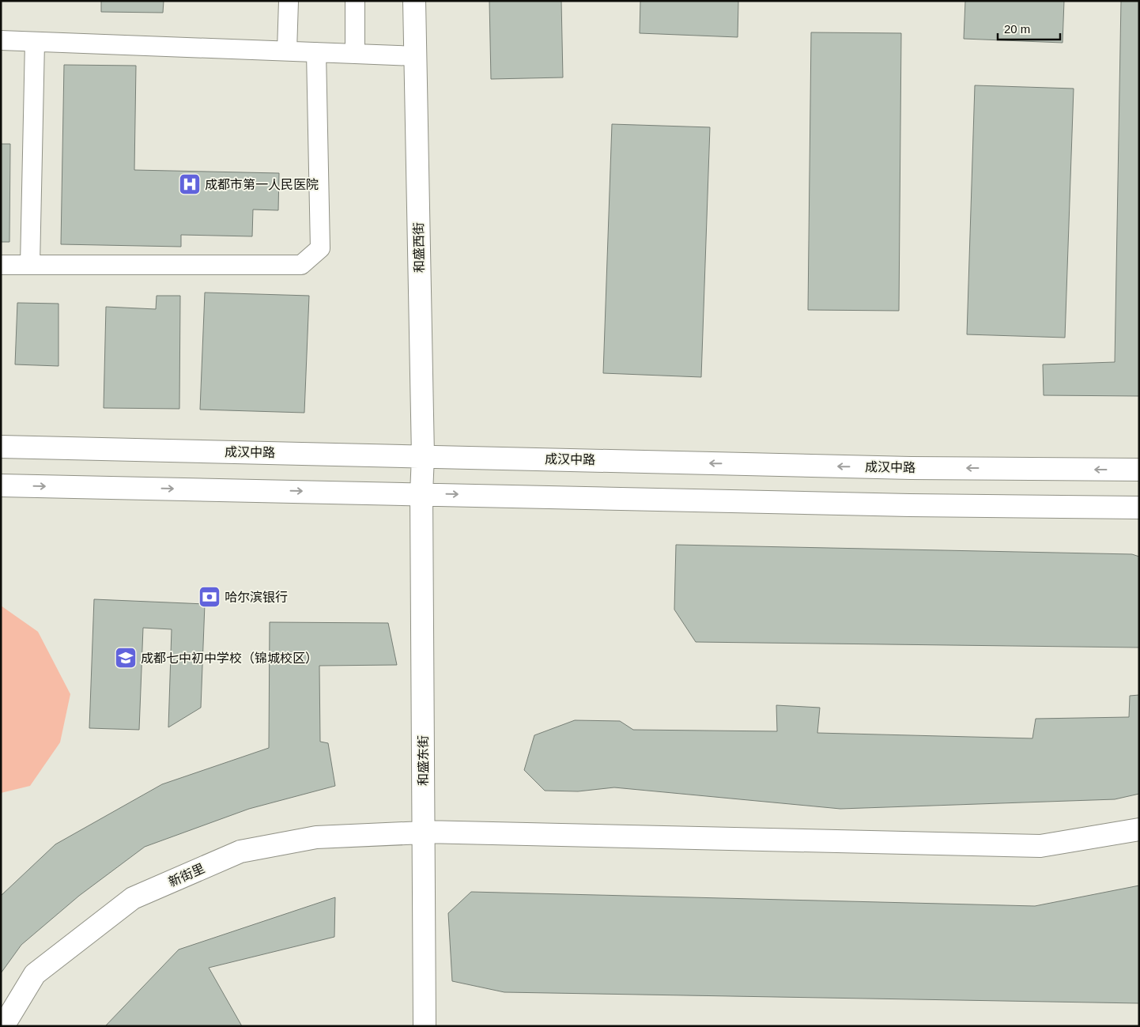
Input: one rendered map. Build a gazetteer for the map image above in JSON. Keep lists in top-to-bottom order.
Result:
{
  "streets": {
    "main road": [
      "和盛西街",
      "成汉中路",
      "和盛东街",
      "新街里"
    ]
  },
  "crossings": [
    ["和盛西街", "成汉中路"],
    ["和盛西街", "和盛东街"],
    ["和盛东街", "新街里"]
  ],
  "places": {
    "hospital": ["成都市第一人民医院"],
    "bank": ["哈尔滨银行"],
    "school or university": ["成都七中初中学校（锦城校区）"]
  },
  "scale_bar": "20 m"
}
